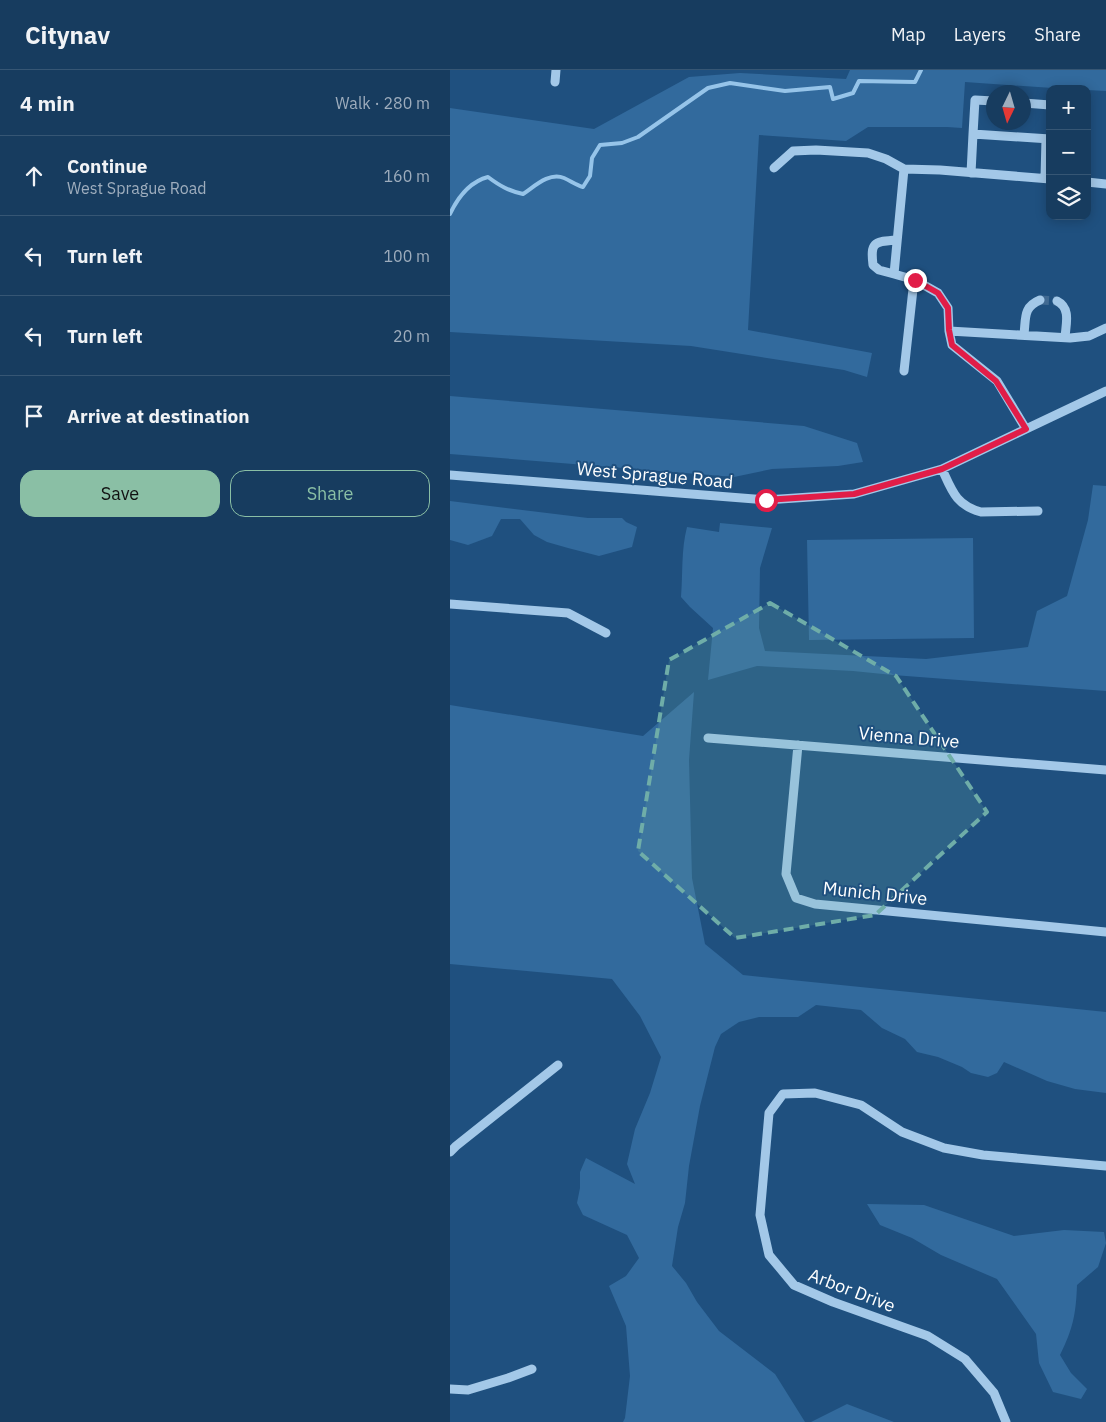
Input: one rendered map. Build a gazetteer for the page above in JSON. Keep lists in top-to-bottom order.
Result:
{
  "streets": {
    "street": [
      "West Sprague Road",
      "Vienna Drive",
      "Munich Drive",
      "Arbor Drive"
    ]
  },
  "crossings": [
    ["Vienna Drive", "Munich Drive"]
  ],
  "north": "bottom",
  "page": {
    "header": "Citynav",
    "nav": ["Map", "Layers", "Share"],
    "heading": ["4 min", "Walk · 280 m"],
    "map_buttons": ["+", "−"],
    "list": [
      ["Continue", "West Sprague Road", "160 m"],
      ["Turn left", "100 m"],
      ["Turn left", "20 m"],
      "Arrive at destination"
    ],
    "buttons": ["Save", "Share"]
  }
}
